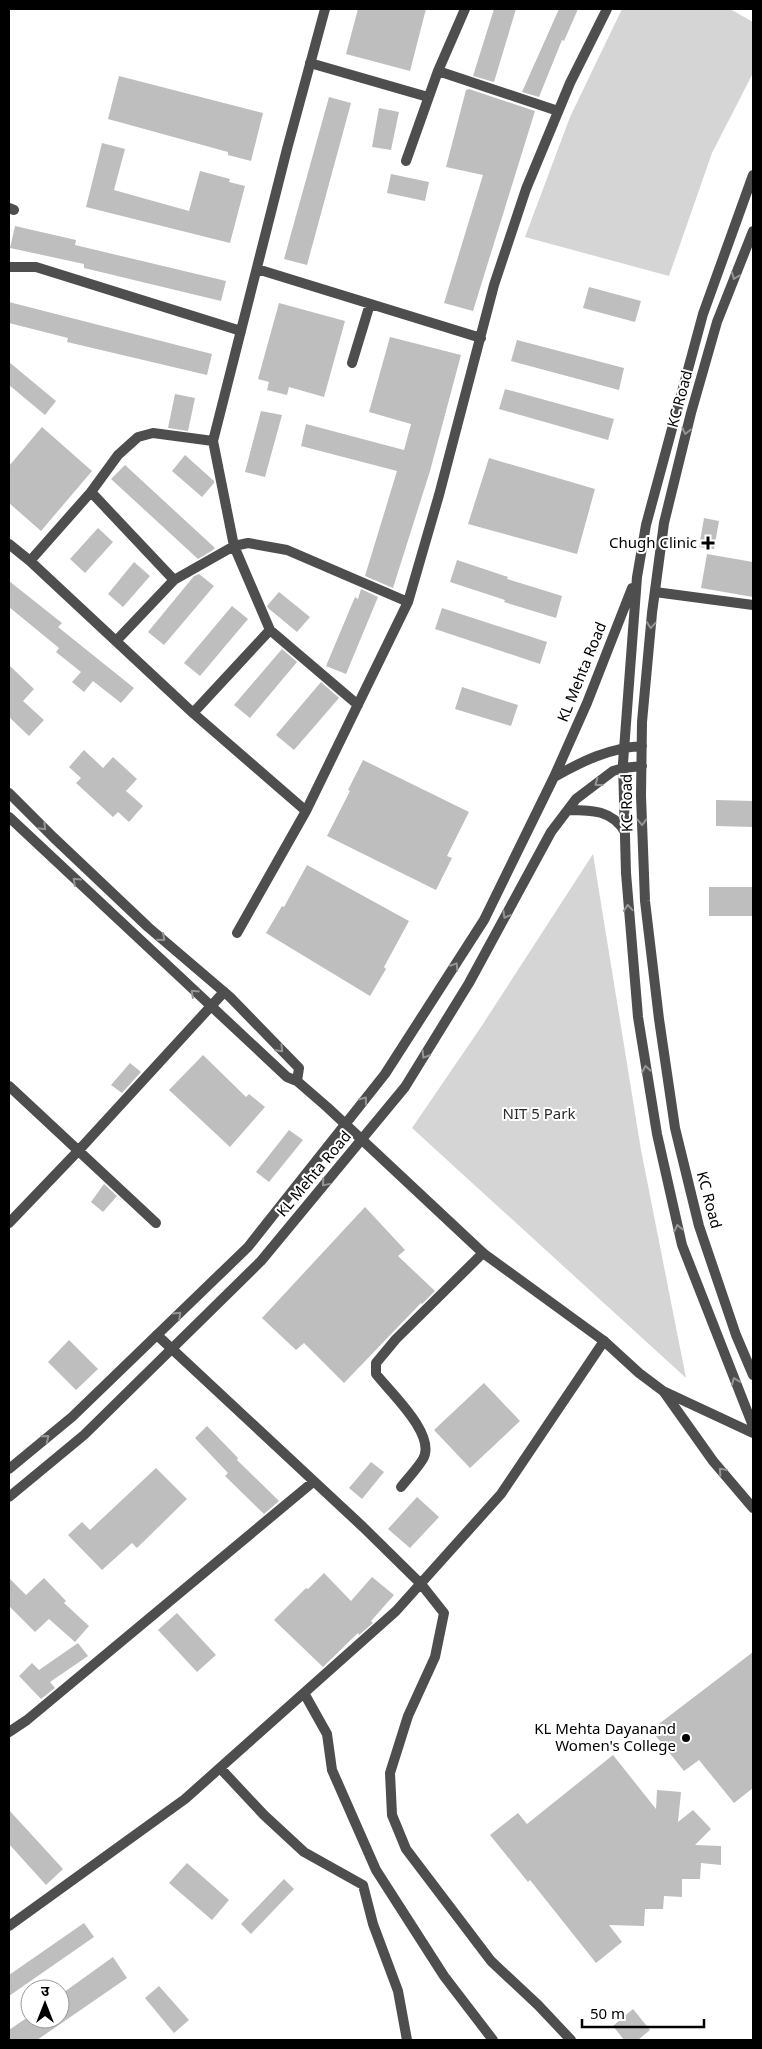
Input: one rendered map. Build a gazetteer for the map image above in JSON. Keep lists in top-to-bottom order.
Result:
{
  "streets": {
    "street": ["KC Road", "KL Mehta Road"]
  },
  "crossings": [
    ["KC Road", "KL Mehta Road"]
  ],
  "parks": ["NIT 5 Park"],
  "places": {
    "health": ["Chugh Clinic"],
    "other": ["KL Mehta Dayanand Women's College"]
  },
  "scale_bar": "50 m",
  "north": "top"
}
